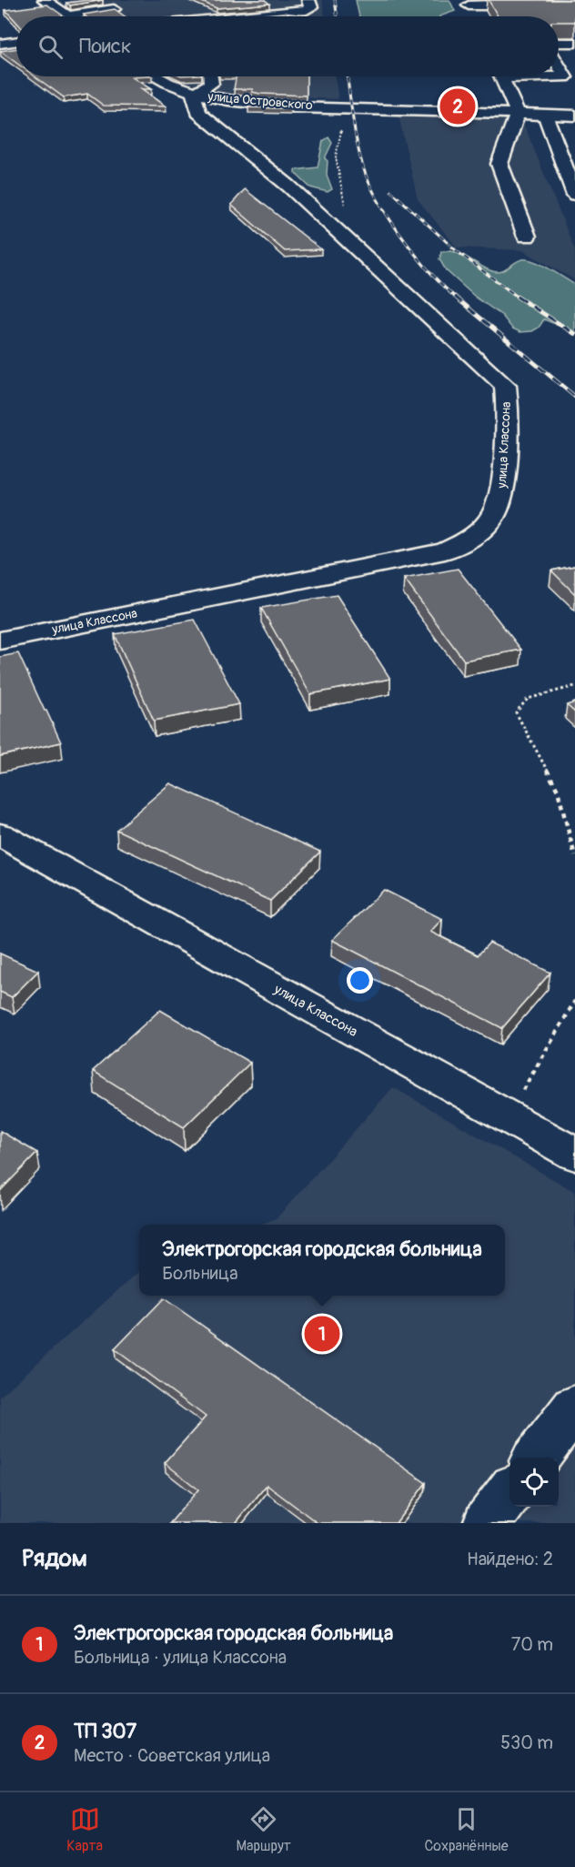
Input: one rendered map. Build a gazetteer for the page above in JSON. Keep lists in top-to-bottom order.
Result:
{
  "streets": {
    "street": ["улица Островского", "улица Классона"]
  },
  "crossings": [
    ["улица Островского", "улица Классона"]
  ],
  "page": {
    "search": "Поиск",
    "pins": ["2", "1"],
    "popup": ["Электрогорская городская больница", "Больница"],
    "heading": ["Рядом", "Найдено: 2"],
    "list": [
      {
        "mark": "1",
        "name": "Электрогорская городская больница",
        "note": "Больница · улица Классона",
        "value": "70 m"
      },
      {
        "mark": "2",
        "name": "ТП 307",
        "note": "Место · Советская улица",
        "value": "530 m"
      }
    ],
    "nav": ["Карта", "Маршрут", "Сохранённые"]
  }
}
